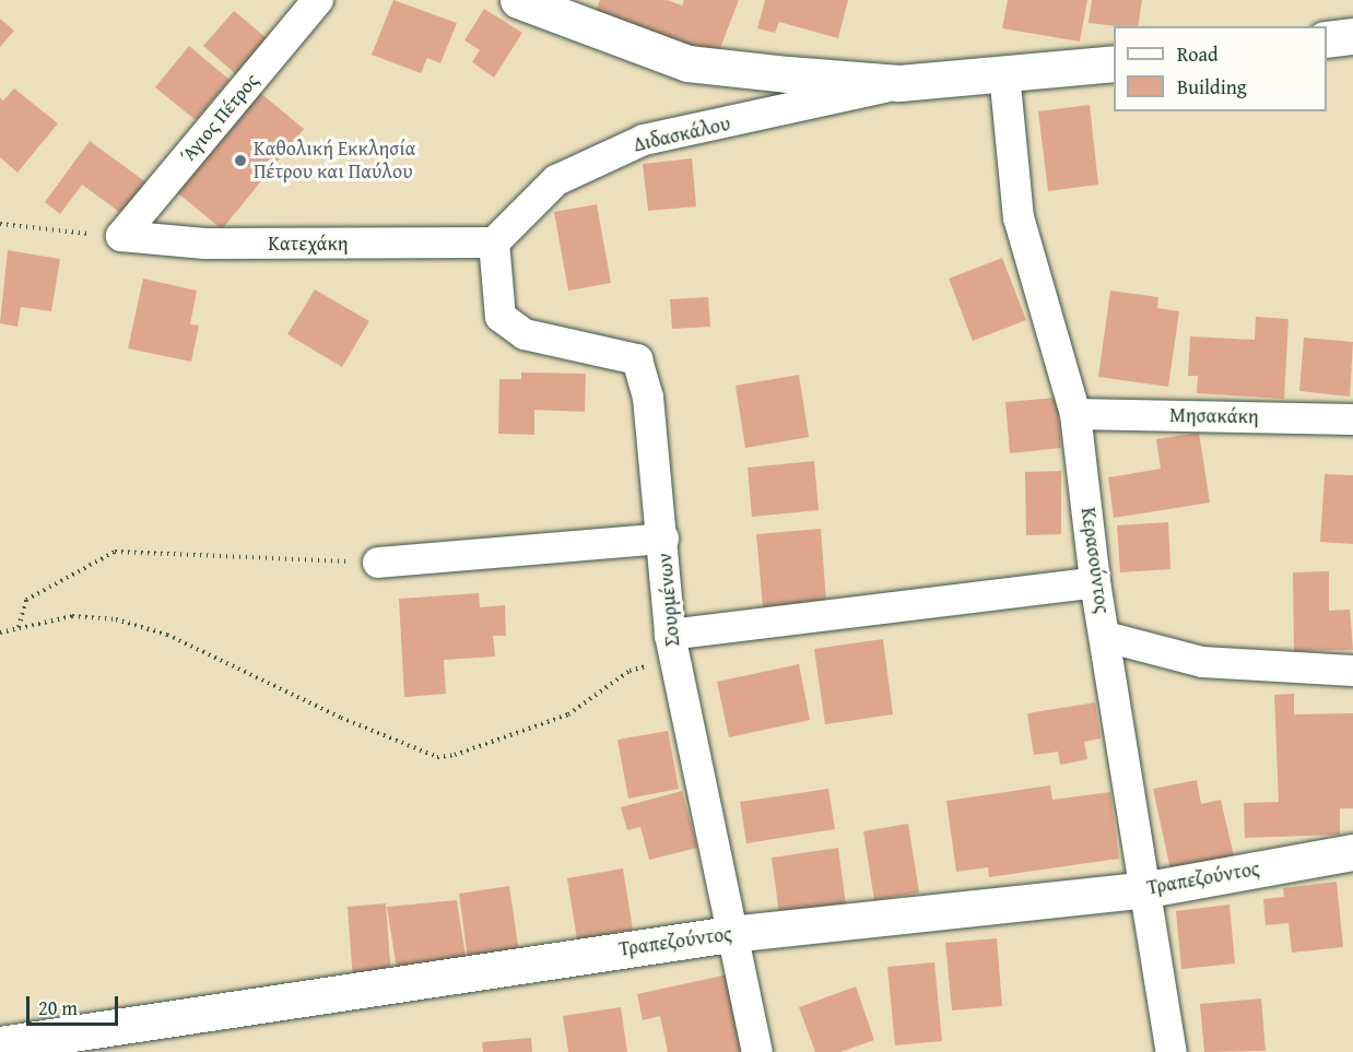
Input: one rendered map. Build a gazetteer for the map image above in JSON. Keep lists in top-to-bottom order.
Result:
{
  "streets": {
    "street": [
      "Άγιος Πέτρος",
      "Διδασκάλου",
      "Κατεχάκη",
      "Μησακάκη",
      "Κερασούντος",
      "Σουρμένων",
      "Τραπεζούντος"
    ]
  },
  "crossings": [
    ["Άγιος Πέτρος", "Κατεχάκη"],
    ["Διδασκάλου", "Κατεχάκη"],
    ["Διδασκάλου", "Κερασούντος"],
    ["Διδασκάλου", "Σουρμένων"],
    ["Κατεχάκη", "Σουρμένων"],
    ["Μησακάκη", "Κερασούντος"],
    ["Κερασούντος", "Τραπεζούντος"],
    ["Σουρμένων", "Τραπεζούντος"]
  ],
  "places": ["Καθολική Εκκλησία Πέτρου και Παύλου"],
  "legend": ["Road", "Building"],
  "scale_bar": "20 m"
}
